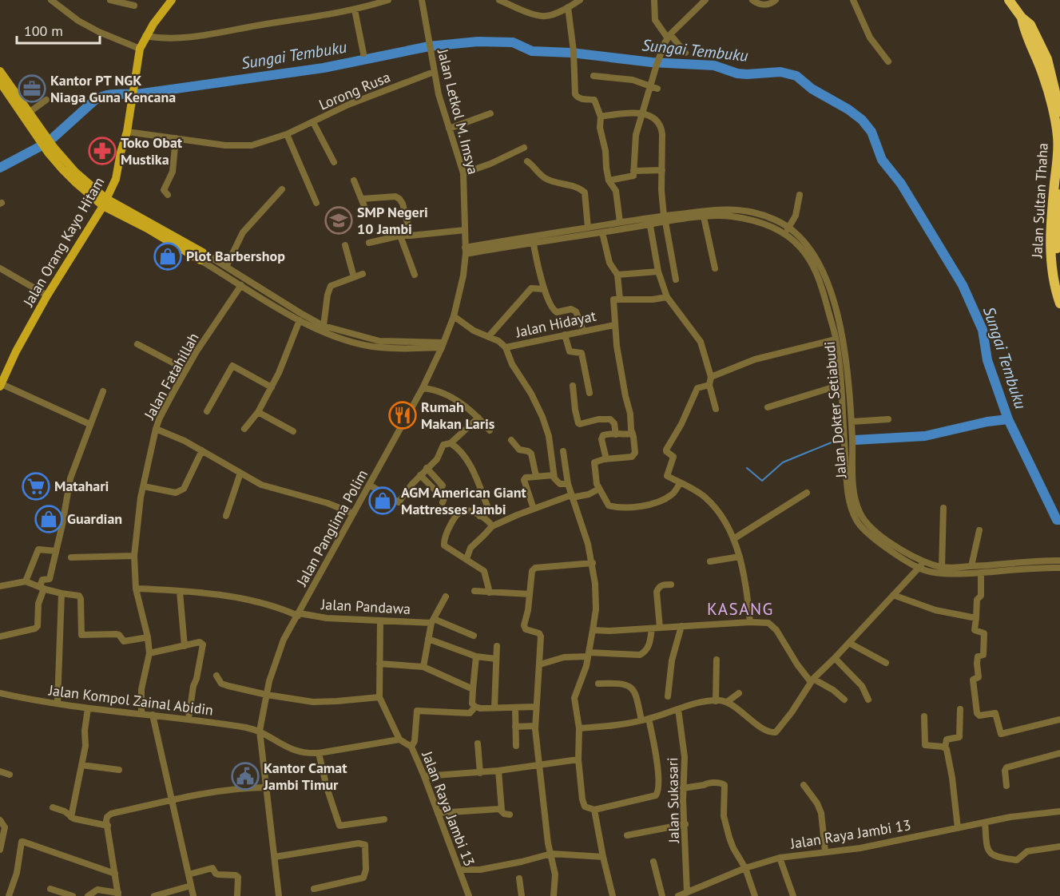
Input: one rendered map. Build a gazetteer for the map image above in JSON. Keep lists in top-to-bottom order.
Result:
{
  "streets": {
    "highway": ["Jalan Sultan Thaha"],
    "main road": ["Jalan Orang Kayo Hitam"],
    "street": [
      "Lorong Rusa",
      "Jalan Letkol M. Imsya",
      "Jalan Hidayat",
      "Jalan Fatahillah",
      "Jalan Dokter Setiabudi",
      "Jalan Panglima Polim",
      "Jalan Pandawa",
      "Jalan Kompol Zainal Abidin",
      "Jalan Sukasari",
      "Jalan Raya Jambi 13"
    ]
  },
  "crossings": [
    ["Lorong Rusa", "Jalan Letkol M. Imsya"],
    ["Lorong Rusa", "Jalan Orang Kayo Hitam"],
    ["Jalan Letkol M. Imsya", "Jalan Hidayat"],
    ["Jalan Letkol M. Imsya", "Jalan Dokter Setiabudi"],
    ["Jalan Letkol M. Imsya", "Jalan Panglima Polim"],
    ["Jalan Fatahillah", "Jalan Pandawa"],
    ["Jalan Fatahillah", "Jalan Kompol Zainal Abidin"],
    ["Jalan Panglima Polim", "Jalan Pandawa"],
    ["Jalan Panglima Polim", "Jalan Kompol Zainal Abidin"],
    ["Jalan Sukasari", "Jalan Raya Jambi 13"]
  ],
  "districts": ["KASANG"],
  "water": ["Sungai Tembuku"],
  "places": {
    "office": ["Kantor PT NGK Niaga Guna Kencana"],
    "pharmacy": ["Toko Obat Mustika"],
    "school or university": ["SMP Negeri 10 Jambi"],
    "shop": ["Plot Barbershop", "AGM American Giant Mattresses Jambi", "Guardian"],
    "restaurant": ["Rumah Makan Laris"],
    "supermarket": ["Matahari"],
    "public building": ["Kantor Camat Jambi Timur"]
  },
  "scale_bar": "100 m"
}
